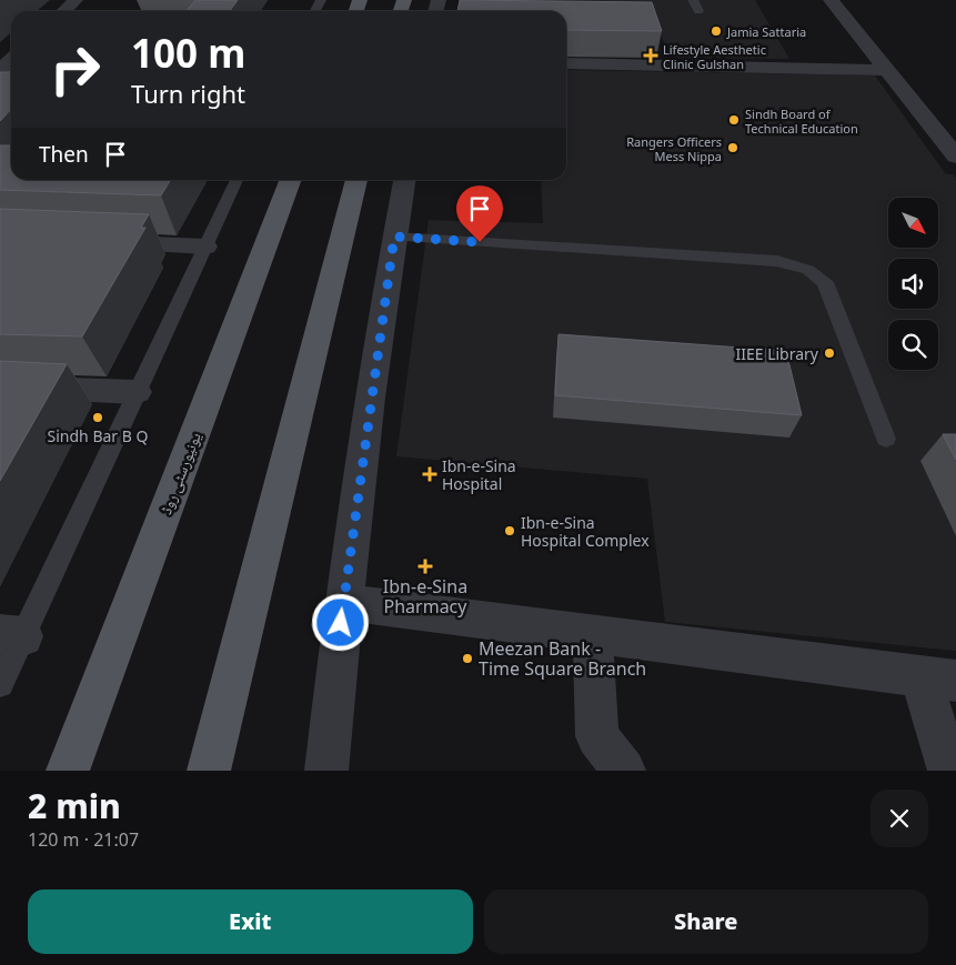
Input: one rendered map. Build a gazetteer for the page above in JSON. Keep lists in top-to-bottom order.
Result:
{
  "streets": {
    "main road": ["یونیورسٹی روڈ"]
  },
  "places": {
    "other": [
      "Jamia Sattaria",
      "Sindh Board of Technical Education",
      "Rangers Officers Mess Nippa",
      "IIEE Library",
      "Sindh Bar B Q",
      "Ibn-e-Sina Hospital Complex",
      "Meezan Bank - Time Square Branch"
    ],
    "health": ["Lifestyle Aesthetic Clinic Gulshan", "Ibn-e-Sina Hospital", "Ibn-e-Sina Pharmacy"]
  },
  "north": "bottom right",
  "page": {
    "turn": ["100 m", "Turn right"],
    "then": "Then",
    "heading": ["2 min", "120 m · 21:07"],
    "buttons": ["Exit", "Share"]
  }
}
